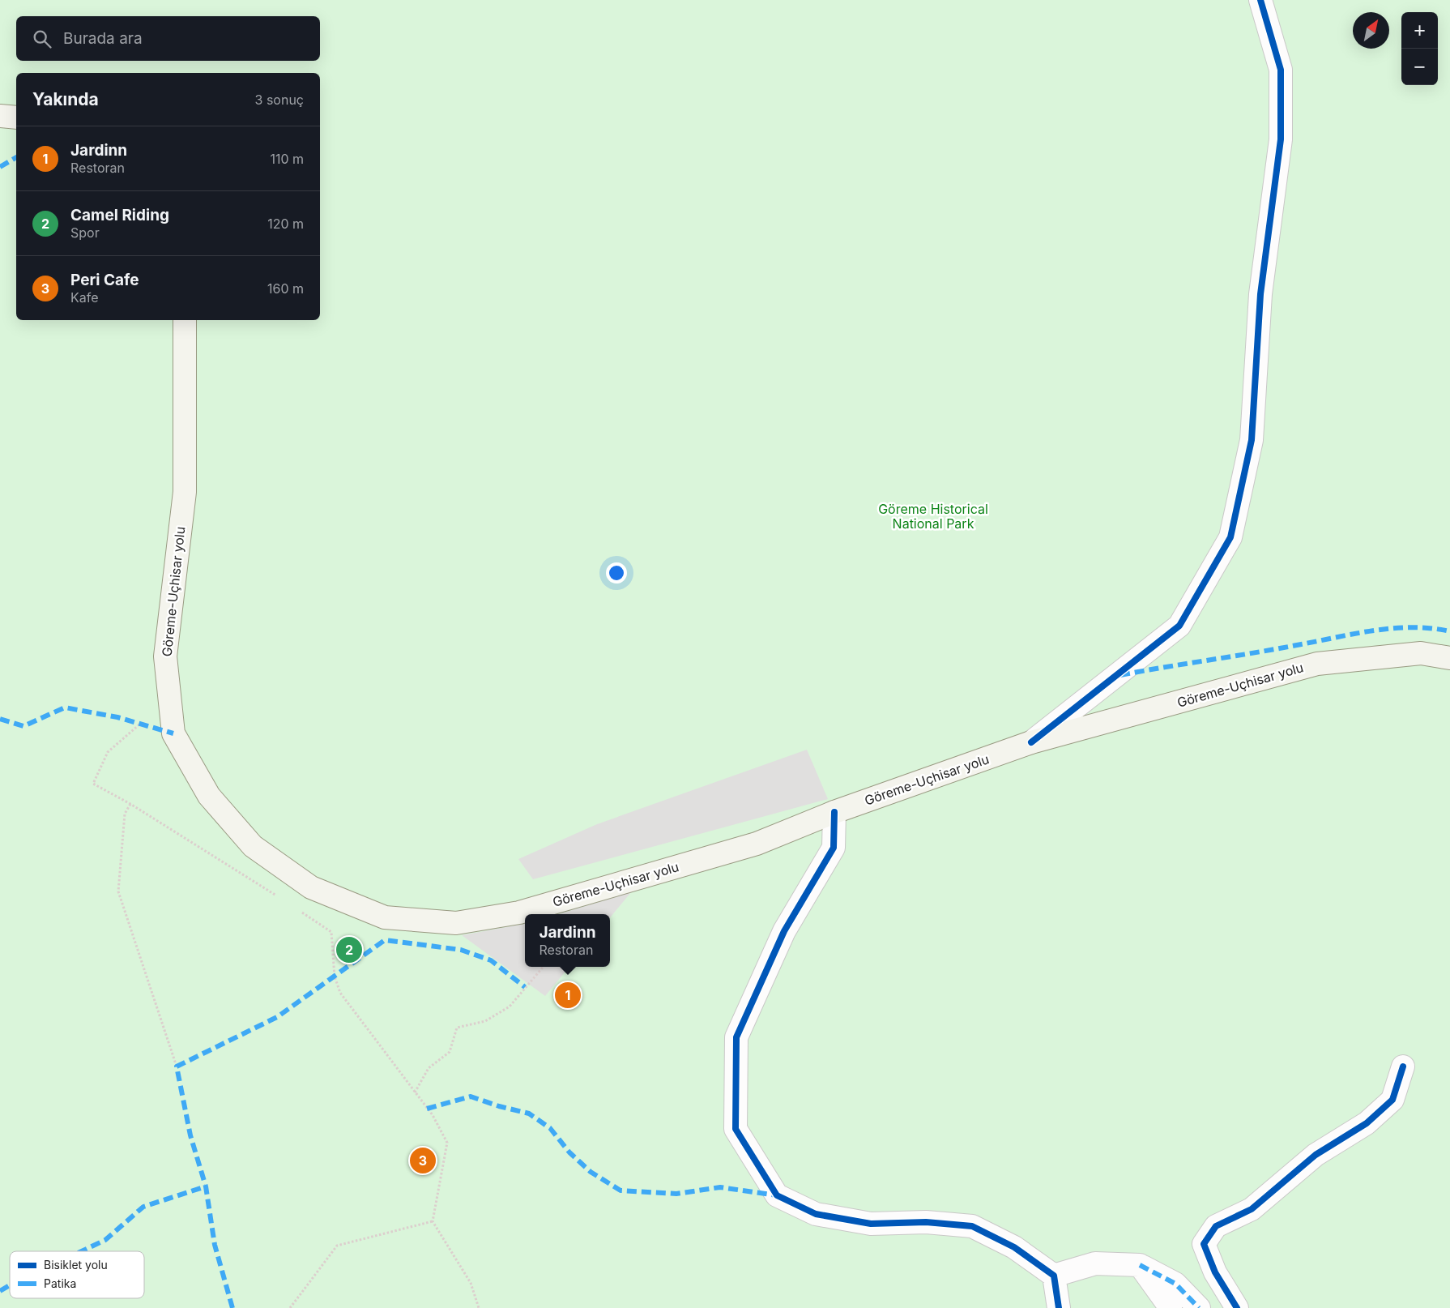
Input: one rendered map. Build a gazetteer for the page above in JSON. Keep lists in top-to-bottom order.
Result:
{
  "streets": {
    "main road": ["Göreme-Uçhisar yolu"]
  },
  "parks": ["Göreme Historical National Park"],
  "legend": ["Bisiklet yolu", "Patika"],
  "north": "top right",
  "page": {
    "map_buttons": ["+", "−"],
    "search": "Burada ara",
    "heading": ["Yakında", "3 sonuç"],
    "list": [
      {
        "mark": "1",
        "name": "Jardinn",
        "note": "Restoran",
        "value": "110 m"
      },
      {
        "mark": "2",
        "name": "Camel Riding",
        "note": "Spor",
        "value": "120 m"
      },
      {
        "mark": "3",
        "name": "Peri Cafe",
        "note": "Kafe",
        "value": "160 m"
      }
    ],
    "popup": ["Jardinn", "Restoran"],
    "pins": ["2", "1", "3"]
  }
}
